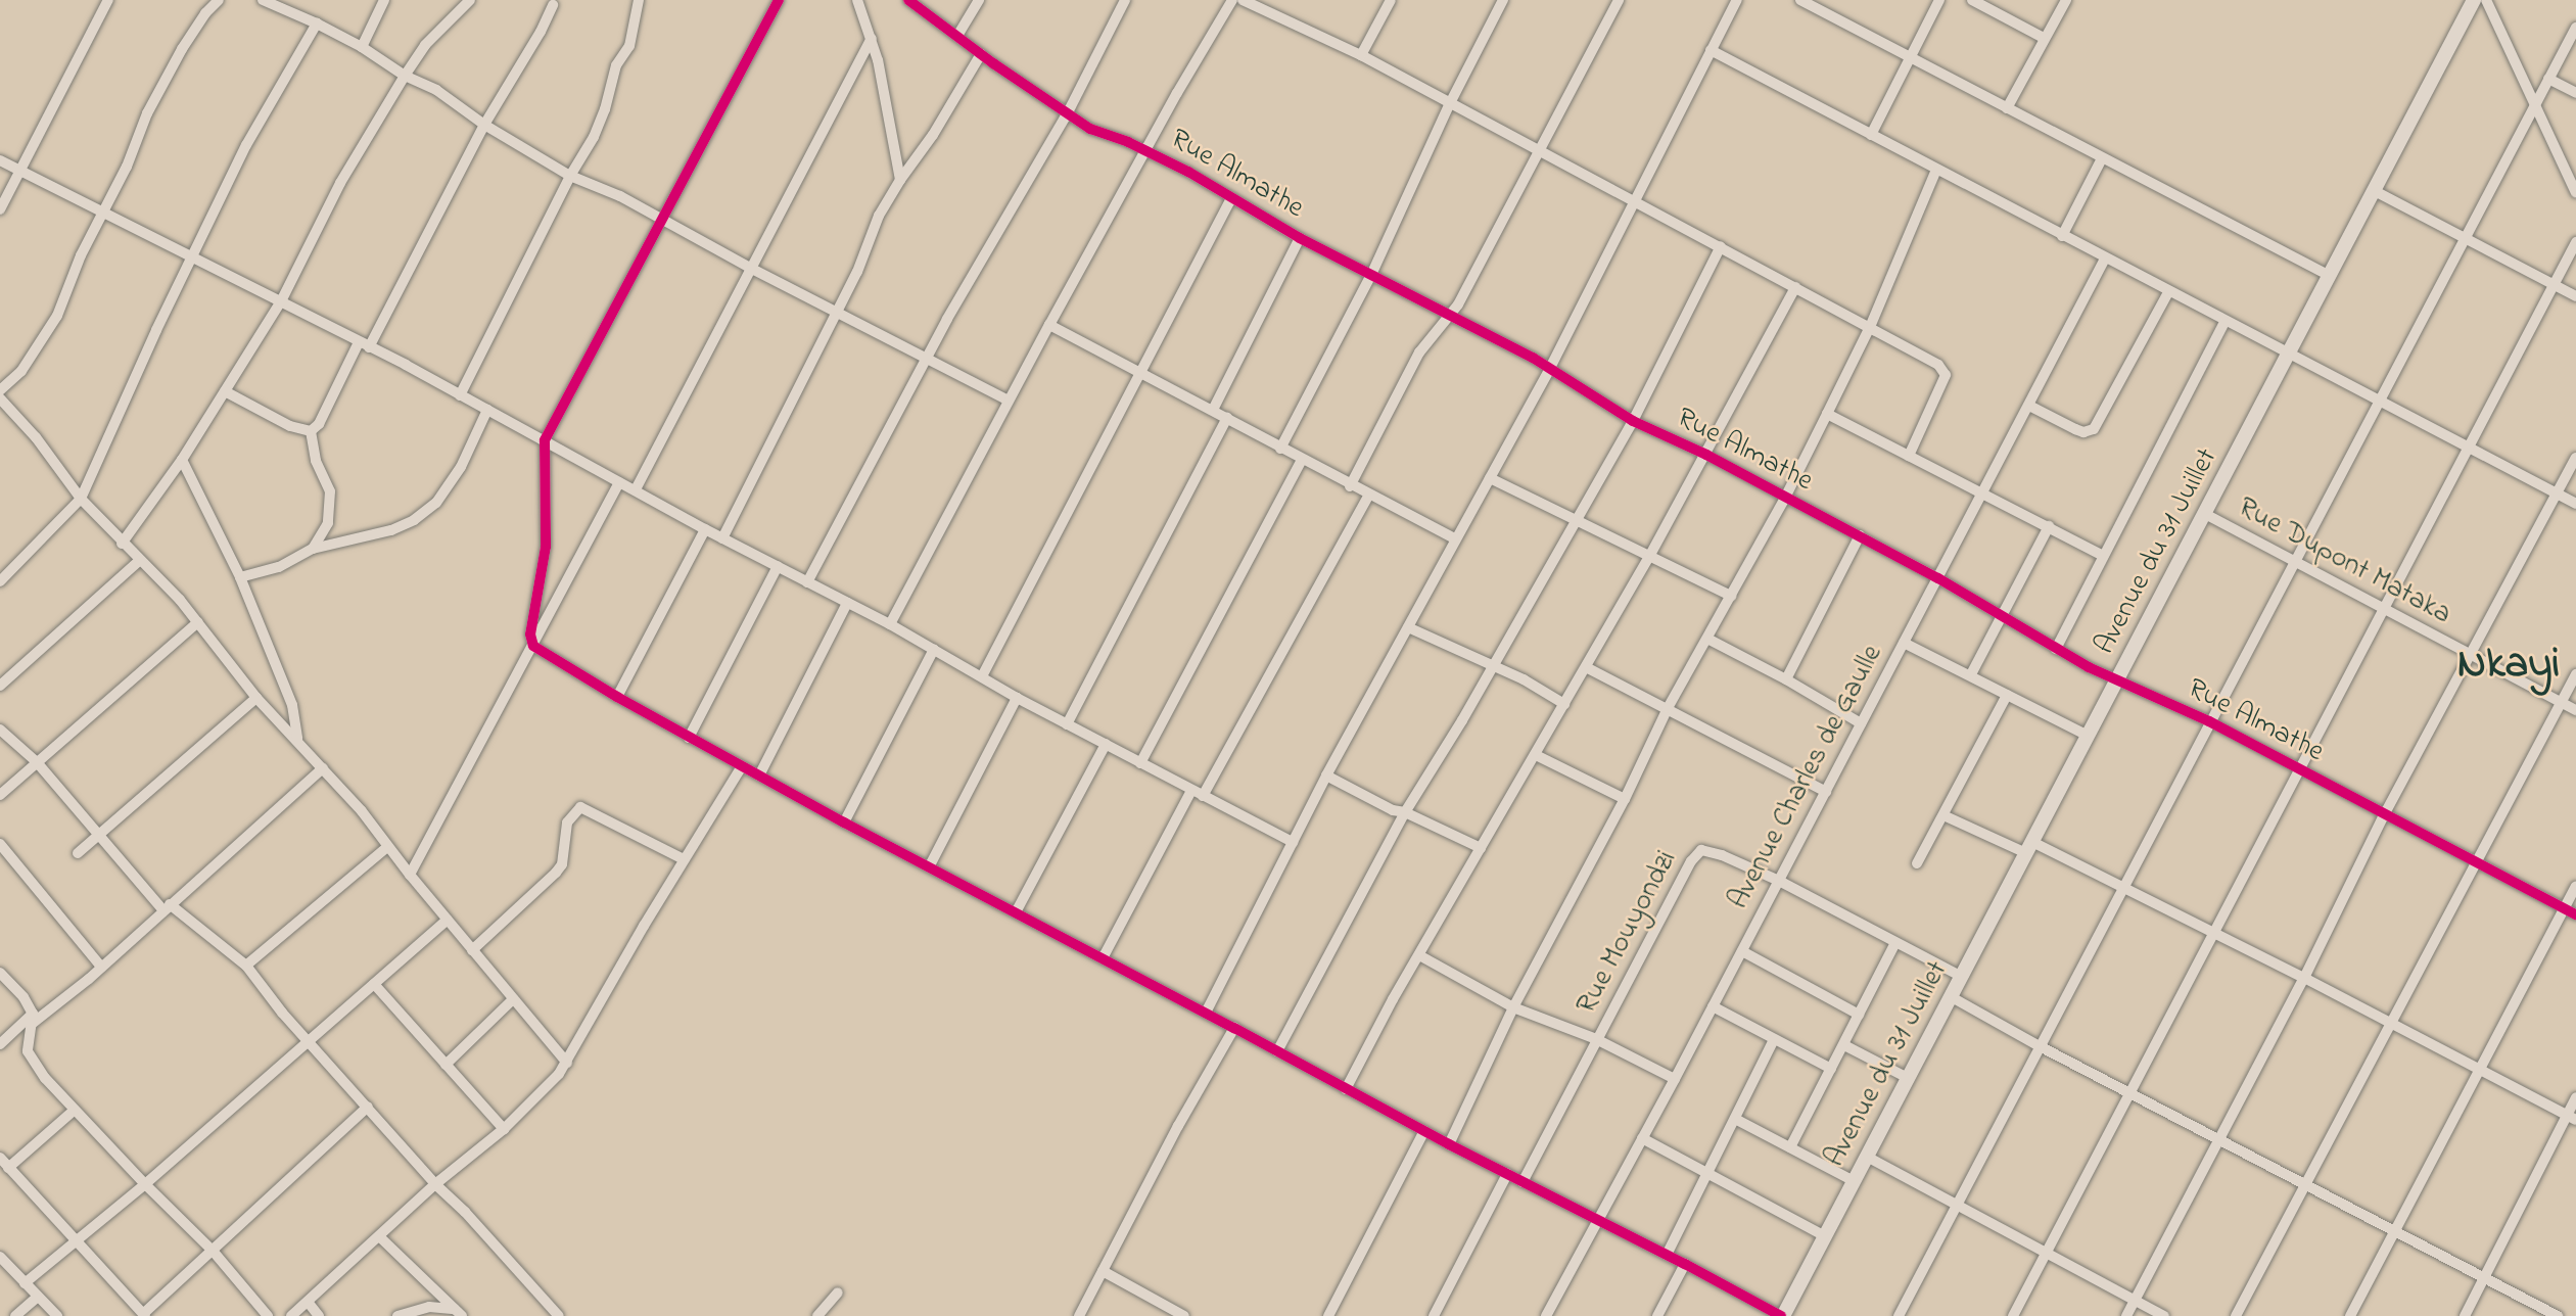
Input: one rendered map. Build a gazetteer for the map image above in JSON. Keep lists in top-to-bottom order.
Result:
{
  "streets": {
    "street": [
      "Rue Almathe",
      "Avenue du 31 Juillet",
      "Rue Dupont Mataka",
      "Avenue Charles de Gaulle",
      "Rue Mouyondzi"
    ]
  },
  "crossings": [
    ["Rue Almathe", "Avenue du 31 Juillet"],
    ["Rue Almathe", "Avenue Charles de Gaulle"],
    ["Avenue du 31 Juillet", "Rue Dupont Mataka"],
    ["Avenue du 31 Juillet", "Rue Mouyondzi"],
    ["Avenue Charles de Gaulle", "Rue Mouyondzi"]
  ],
  "districts": ["Nkayi"]
}
